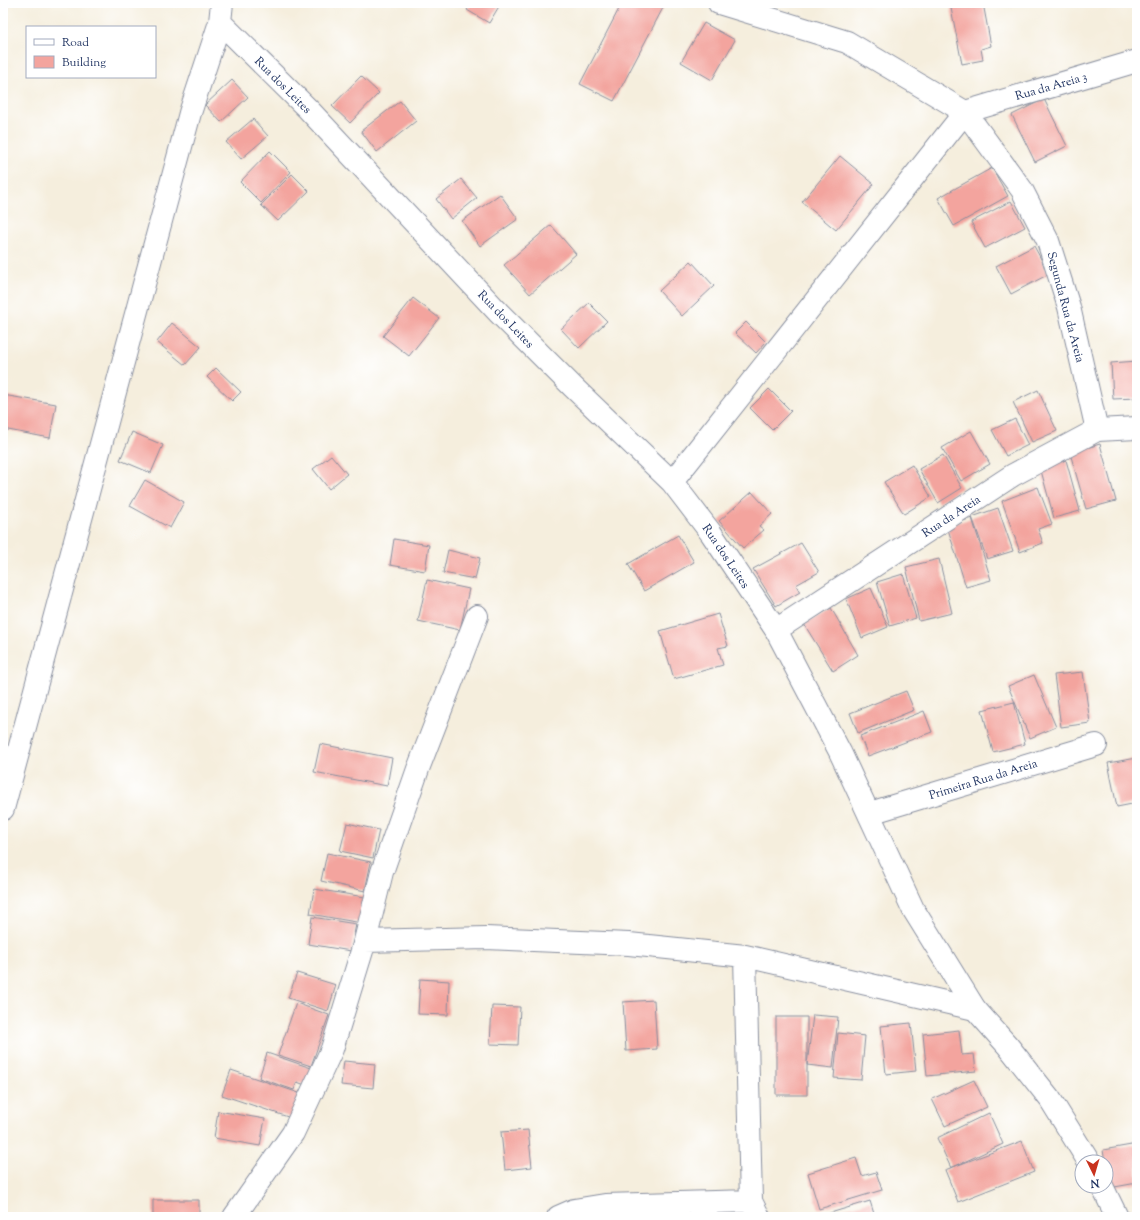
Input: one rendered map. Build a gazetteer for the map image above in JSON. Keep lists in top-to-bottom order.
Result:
{
  "streets": {
    "street": [
      "Rua dos Leites",
      "Rua da Areia 3",
      "Segunda Rua da Areia",
      "Rua da Areia",
      "Primeira Rua da Areia"
    ]
  },
  "crossings": [
    ["Rua dos Leites", "Rua da Areia"],
    ["Rua dos Leites", "Primeira Rua da Areia"],
    ["Rua da Areia 3", "Segunda Rua da Areia"],
    ["Segunda Rua da Areia", "Rua da Areia"]
  ],
  "legend": ["Road", "Building"],
  "north": "bottom"
}
